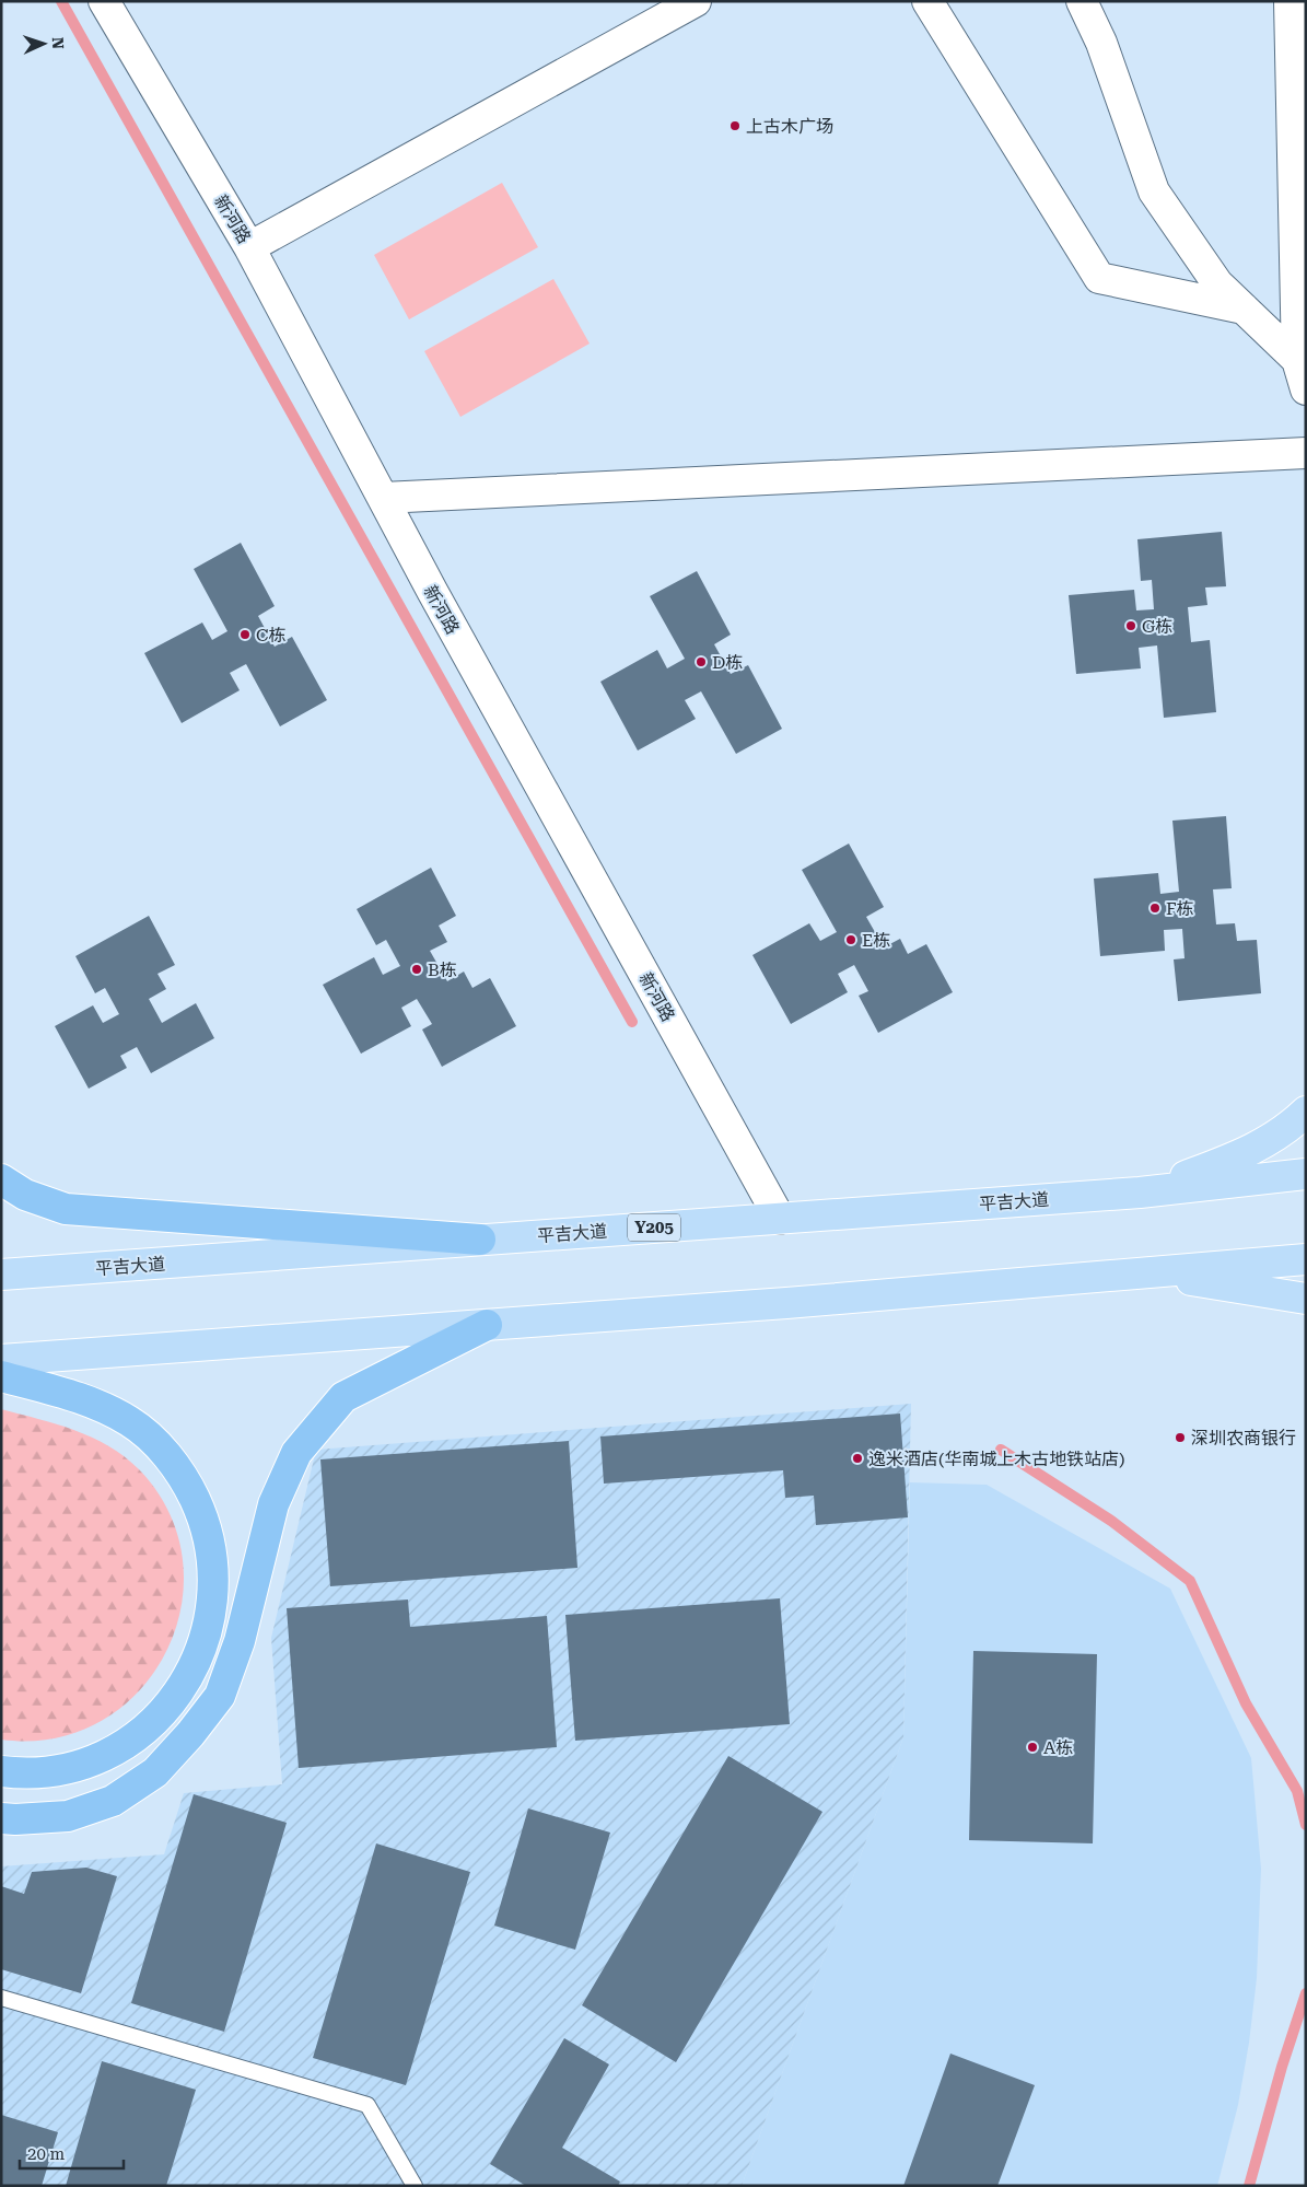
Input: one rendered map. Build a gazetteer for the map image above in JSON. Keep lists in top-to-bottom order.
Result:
{
  "streets": {
    "main road": ["平吉大道", "Y205"],
    "street": ["新河路"]
  },
  "crossings": [
    ["新河路", "平吉大道"]
  ],
  "places": [
    "上古木广场",
    "G栋",
    "C栋",
    "D栋",
    "F栋",
    "E栋",
    "B栋",
    "深圳农商银行",
    "逸米酒店(华南城上木古地铁站店)",
    "A栋"
  ],
  "scale_bar": "20 m",
  "north": "right"
}
